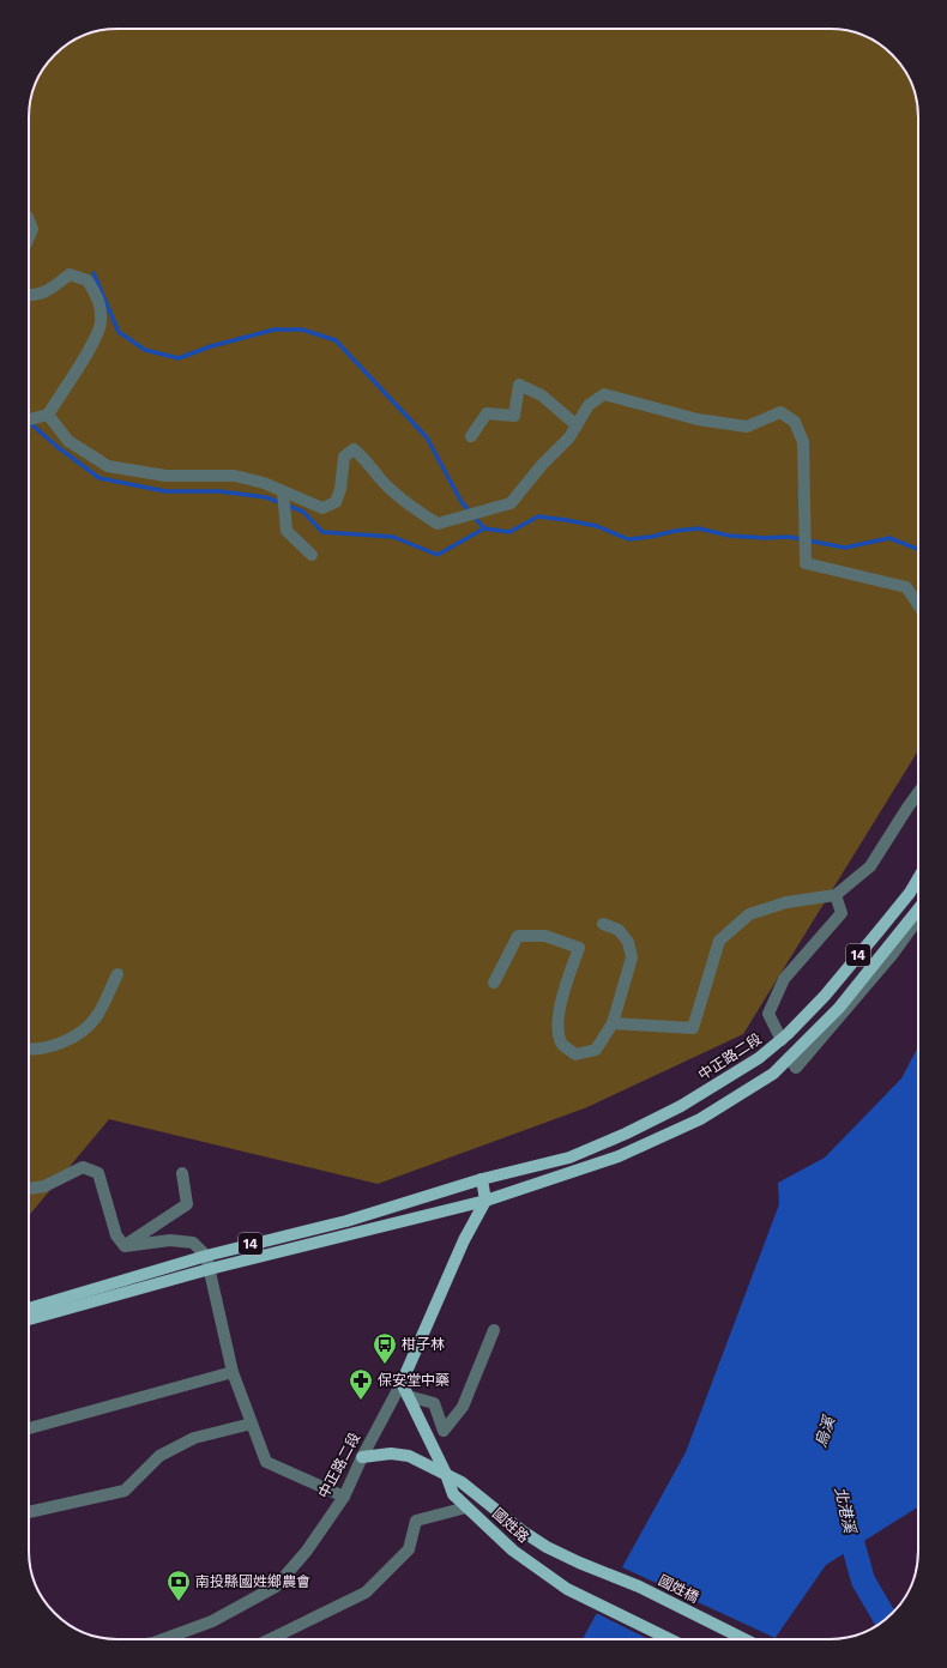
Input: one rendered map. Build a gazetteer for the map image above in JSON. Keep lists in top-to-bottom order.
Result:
{
  "streets": {
    "main road": [
      "14",
      "中正路二段",
      "國姓路",
      "國姓橋"
    ]
  },
  "crossings": [
    ["14", "中正路二段"],
    ["中正路二段", "國姓路"],
    ["國姓路", "國姓橋"]
  ],
  "water": ["烏溪", "北港溪"],
  "places": {
    "bus stop": ["柑子林"],
    "pharmacy": ["保安堂中藥"],
    "bank": ["南投縣國姓鄉農會"]
  }
}
